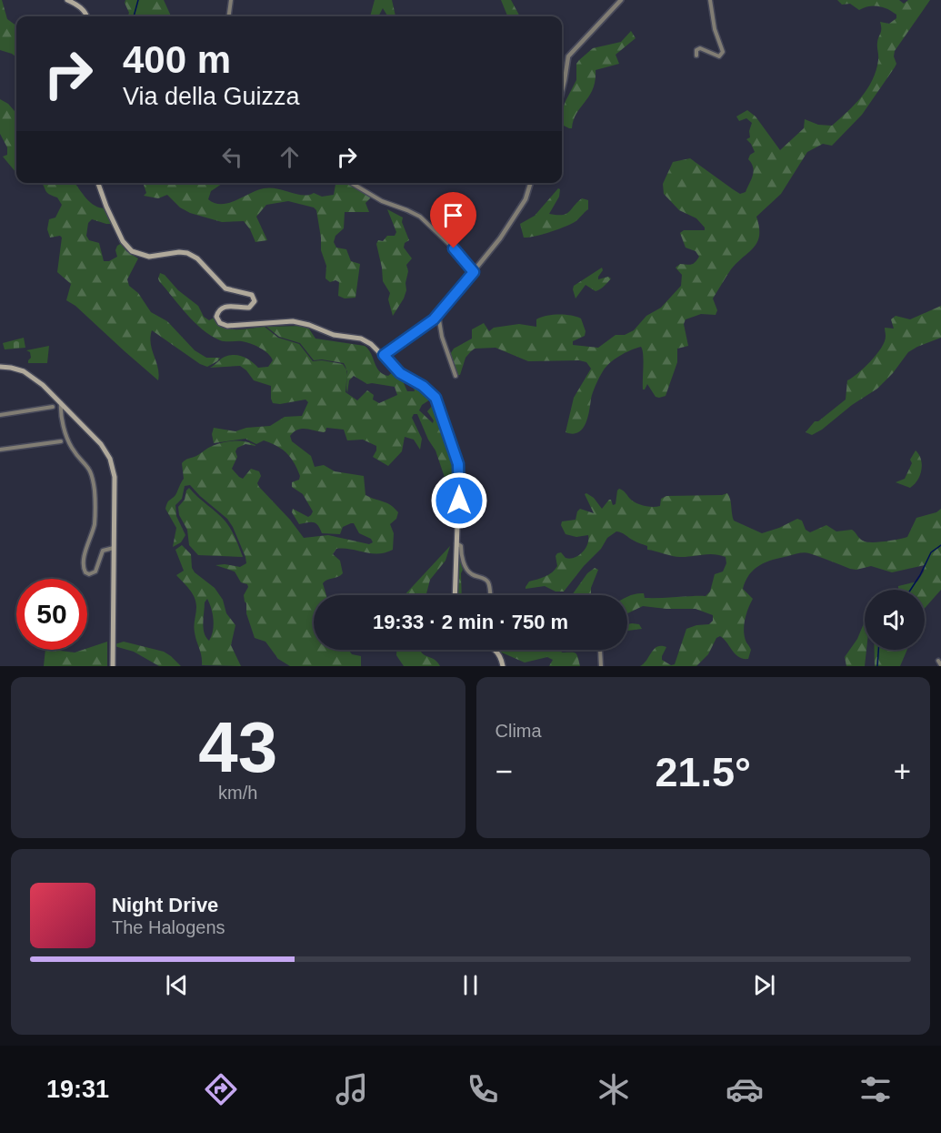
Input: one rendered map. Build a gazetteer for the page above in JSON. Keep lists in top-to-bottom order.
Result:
{
  "page": {
    "turn": ["400 m", "Via della Guizza"],
    "limit": "50",
    "trip": "19:33 · 2 min · 750 m",
    "tile": [
      ["43", "km/h"],
      "Clima"
    ],
    "heat": ["−", "21.5°", "+"],
    "song": ["Night Drive", "The Halogens"],
    "tabs": "19:31"
  }
}
